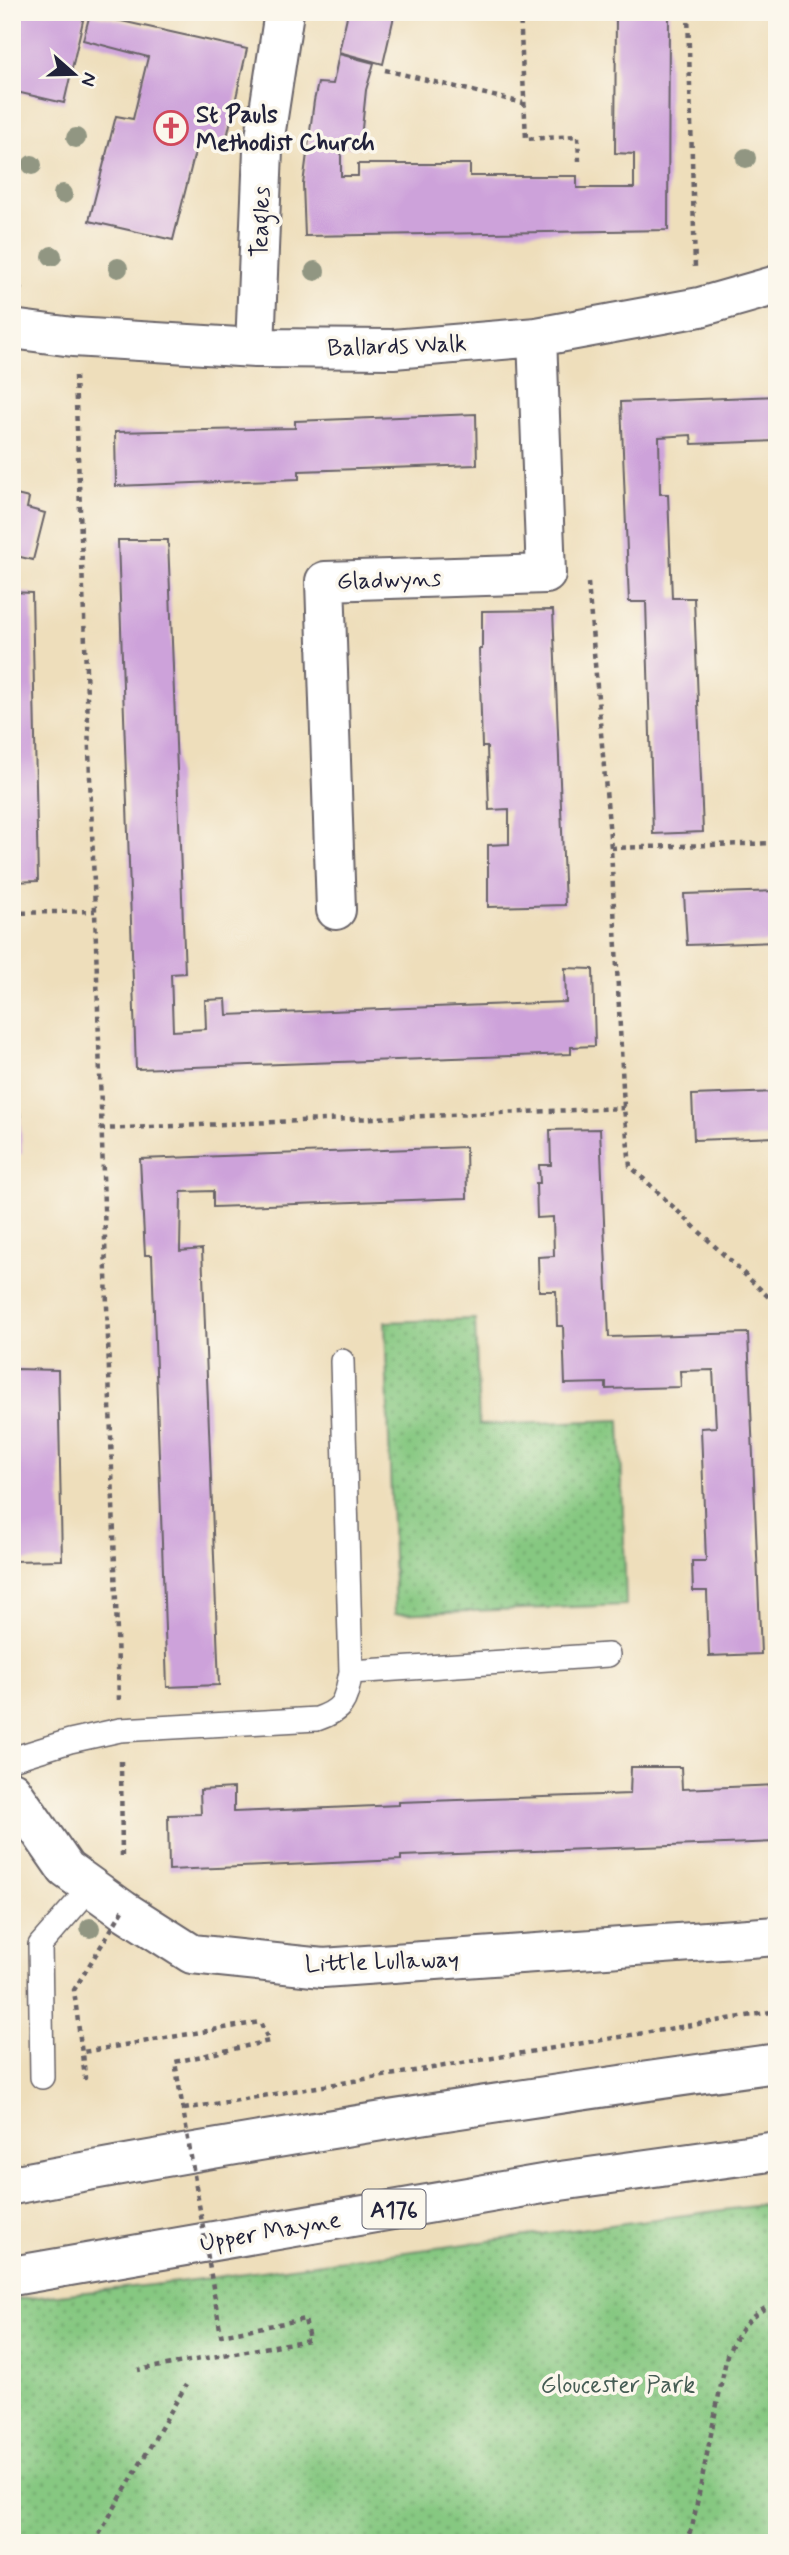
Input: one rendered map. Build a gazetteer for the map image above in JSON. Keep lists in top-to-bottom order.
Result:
{
  "streets": {
    "street": [
      "Teagles",
      "Ballards Walk",
      "Gladwyns",
      "Little Lullaway",
      "A176",
      "Upper Mayne"
    ]
  },
  "crossings": [
    ["Teagles", "Ballards Walk"],
    ["Ballards Walk", "Gladwyns"]
  ],
  "parks": ["Gloucester Park"],
  "places": {
    "church": ["St Pauls Methodist Church"]
  },
  "north": "right"
}
